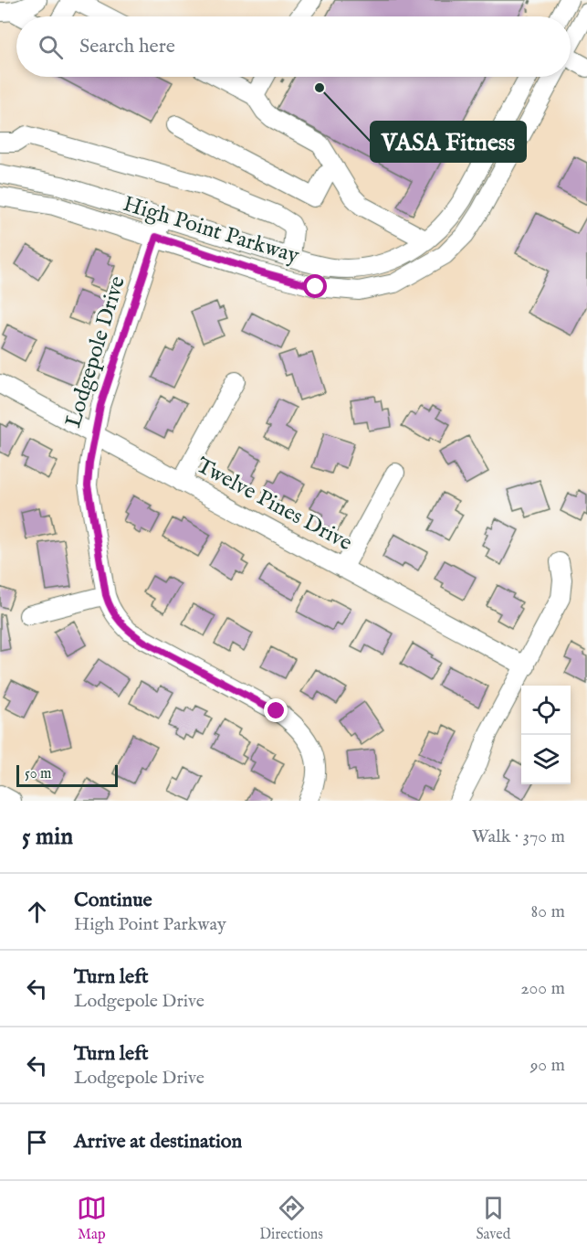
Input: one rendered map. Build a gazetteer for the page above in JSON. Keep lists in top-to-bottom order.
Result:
{
  "streets": {
    "street": ["High Point Parkway", "Lodgepole Drive", "Twelve Pines Drive"]
  },
  "crossings": [
    ["High Point Parkway", "Lodgepole Drive"],
    ["Lodgepole Drive", "Twelve Pines Drive"]
  ],
  "places": ["VASA Fitness"],
  "scale_bar": "50 m",
  "page": {
    "search": "Search here",
    "scale": "50 m",
    "heading": ["5 min", "Walk · 370 m"],
    "list": [
      ["Continue", "High Point Parkway", "80 m"],
      ["Turn left", "Lodgepole Drive", "200 m"],
      ["Turn left", "Lodgepole Drive", "90 m"],
      "Arrive at destination"
    ],
    "nav": ["Map", "Directions", "Saved"]
  }
}
